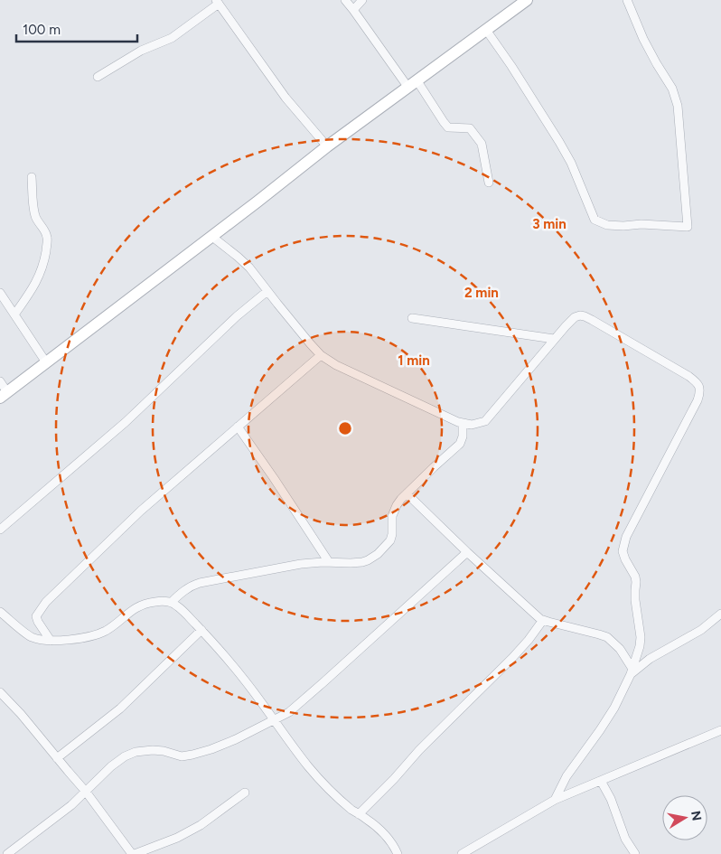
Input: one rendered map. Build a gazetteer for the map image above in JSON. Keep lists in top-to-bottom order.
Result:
{
  "scale_bar": "100 m",
  "north": "right",
  "rings": ["3 min", "2 min", "1 min"]
}
